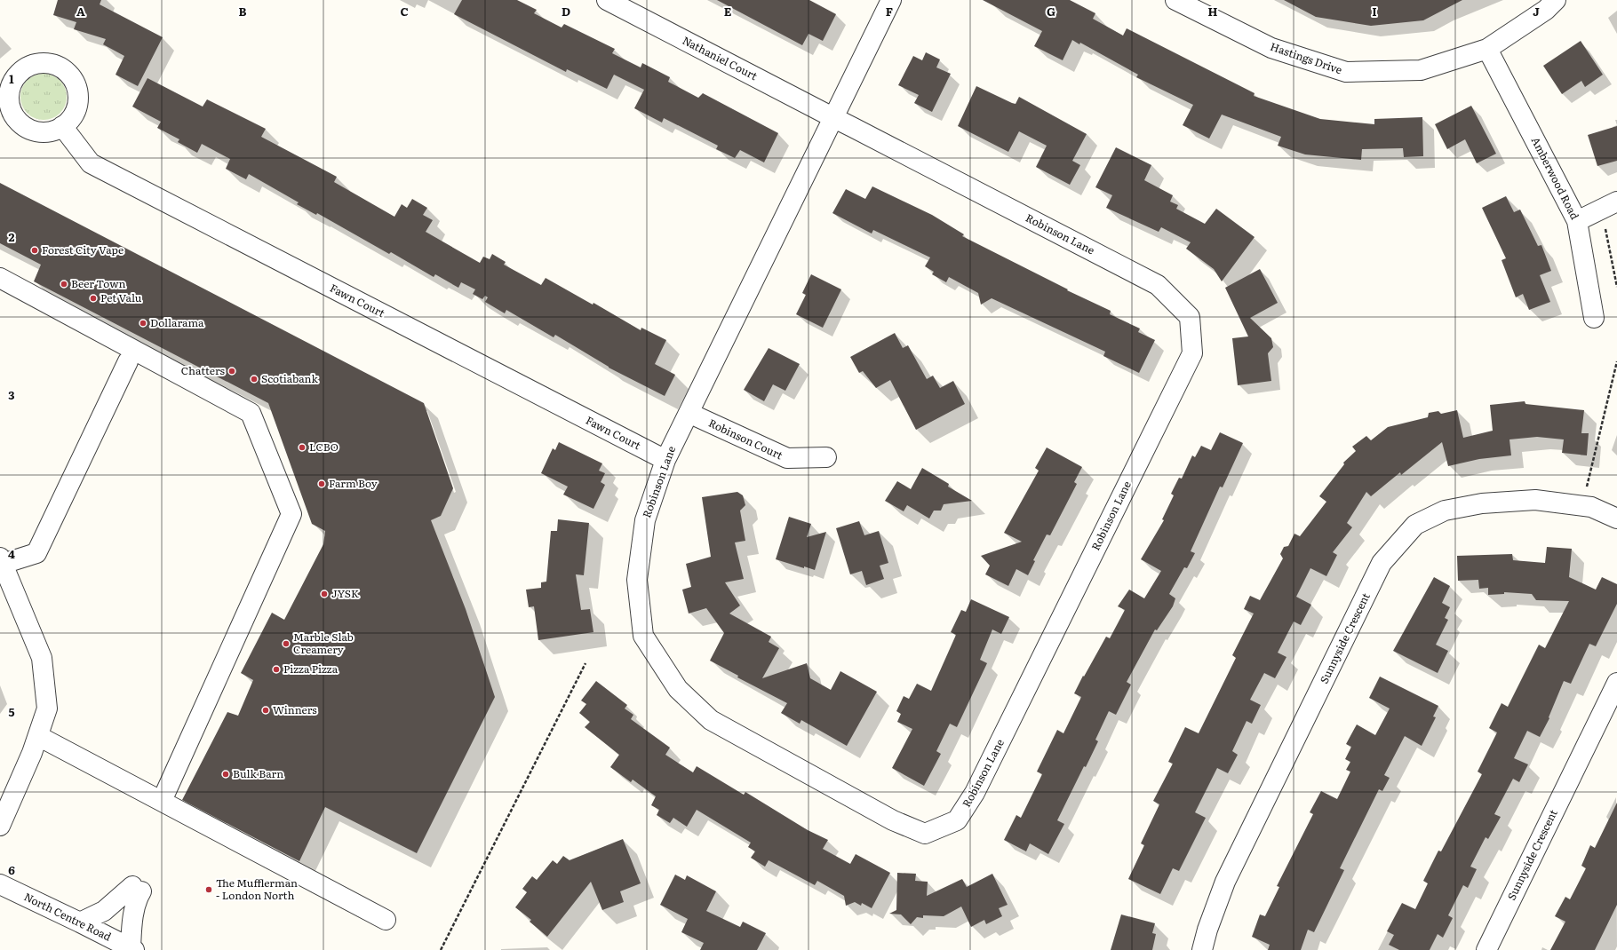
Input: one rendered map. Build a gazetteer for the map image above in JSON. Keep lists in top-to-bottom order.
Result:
{
  "streets": {
    "street": [
      "Nathaniel Court",
      "Hastings Drive",
      "Amberwood Road",
      "Robinson Lane",
      "Fawn Court",
      "Robinson Court",
      "Sunnyside Crescent",
      "North Centre Road"
    ]
  },
  "crossings": [
    ["Nathaniel Court", "Robinson Lane"],
    ["Hastings Drive", "Amberwood Road"],
    ["Robinson Lane", "Fawn Court"],
    ["Robinson Lane", "Robinson Court"]
  ],
  "places": [
    "Forest City Vape",
    "Beer Town",
    "Pet Valu",
    "Dollarama",
    "Chatters",
    "Scotiabank",
    "LCBO",
    "Farm Boy",
    "JYSK",
    "Marble Slab Creamery",
    "Pizza Pizza",
    "Winners",
    "Bulk Barn",
    "The Mufflerman - London North"
  ],
  "grid": {
    "columns": [
      "A",
      "B",
      "C",
      "D",
      "E",
      "F",
      "G",
      "H",
      "I",
      "J"
    ],
    "rows": [
      "1",
      "2",
      "3",
      "4",
      "5",
      "6"
    ]
  }
}
